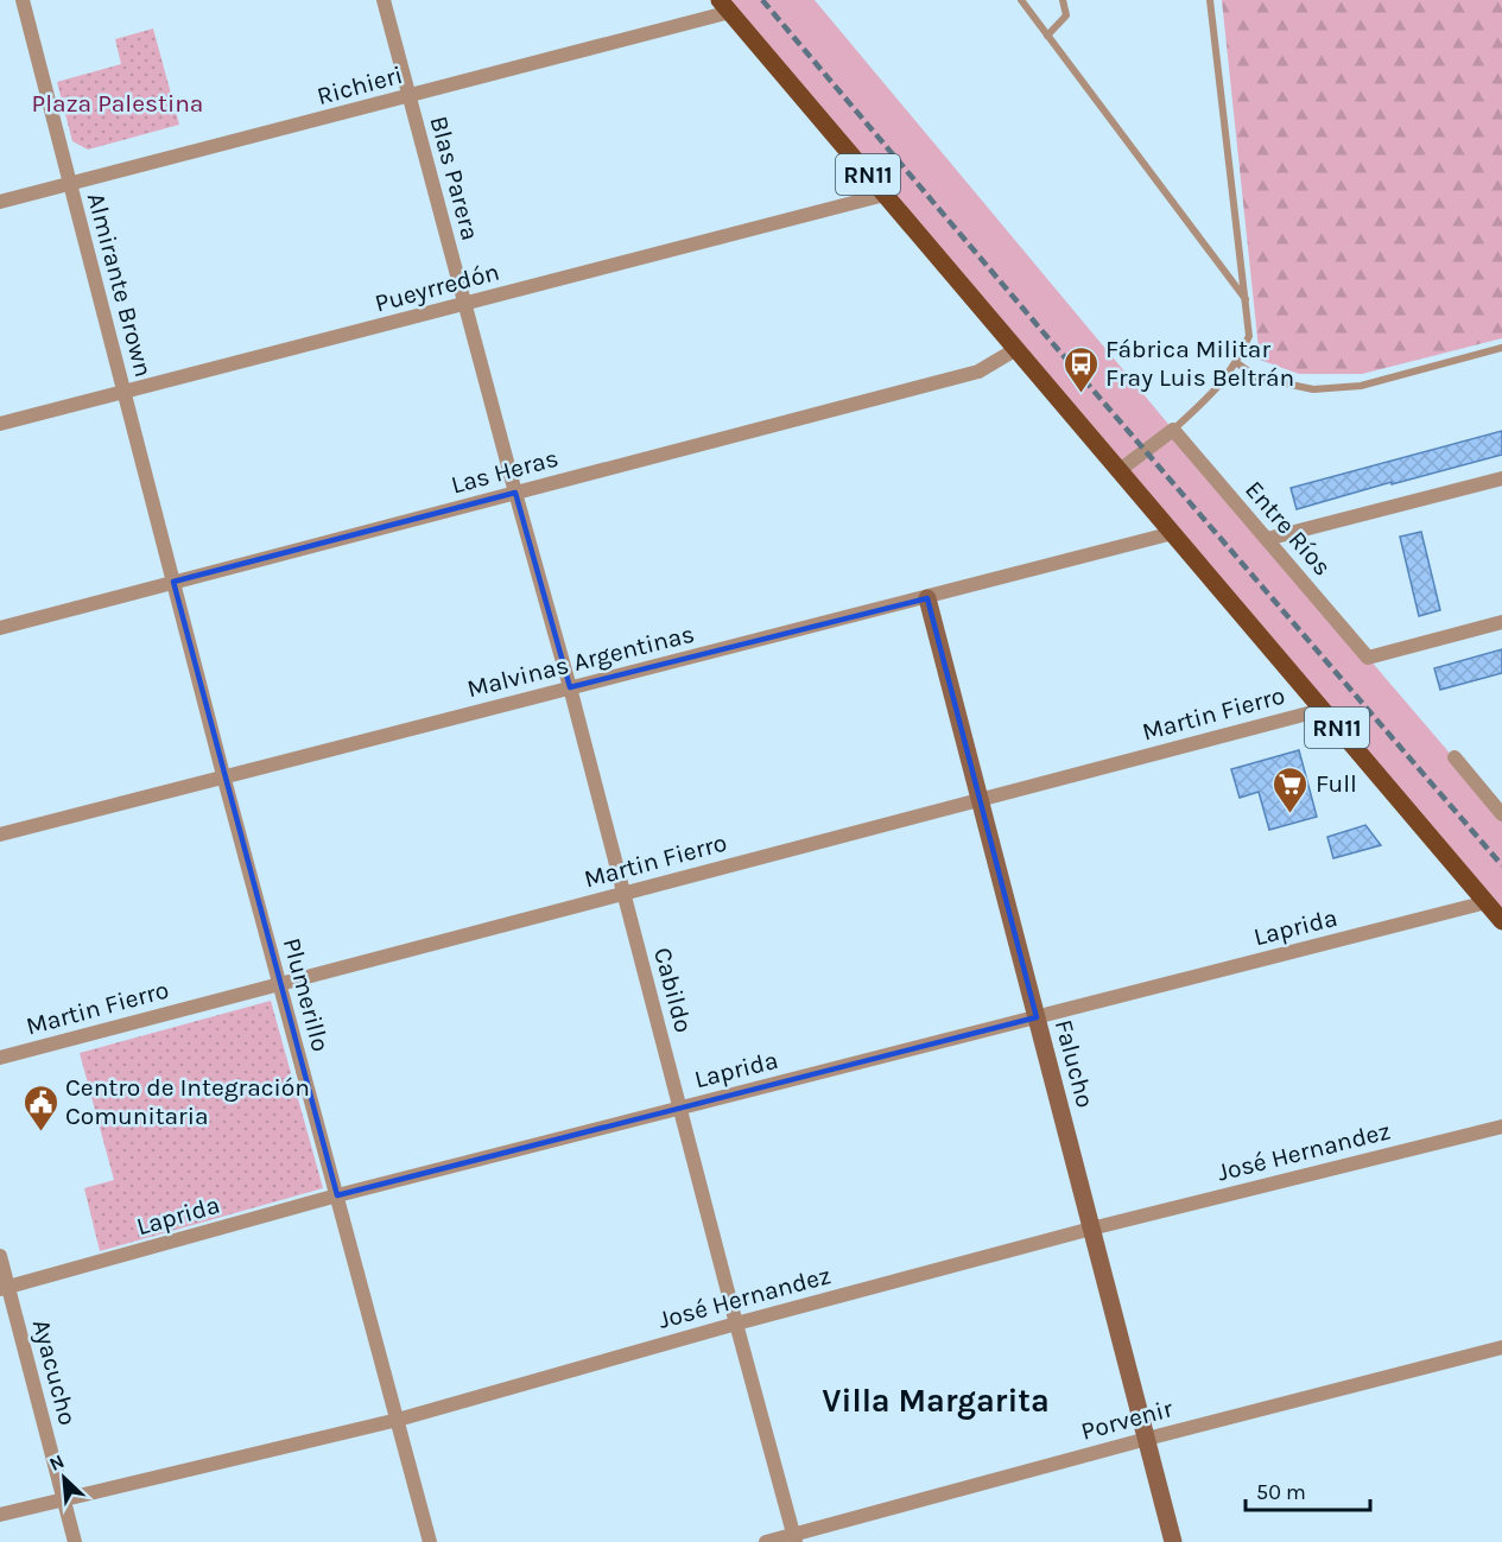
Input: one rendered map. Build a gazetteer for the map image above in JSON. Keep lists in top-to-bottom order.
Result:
{
  "streets": {
    "main road": ["RN11"],
    "street": [
      "Richieri",
      "Blas Parera",
      "Almirante Brown",
      "Pueyrredón",
      "Las Heras",
      "Entre Ríos",
      "Malvinas Argentinas",
      "Martin Fierro",
      "Laprida",
      "Cabildo",
      "Plumerillo",
      "Falucho",
      "José Hernandez",
      "Ayacucho",
      "Porvenir"
    ]
  },
  "crossings": [
    ["Richieri", "RN11"],
    ["Richieri", "Blas Parera"],
    ["Richieri", "Almirante Brown"],
    ["RN11", "Pueyrredón"],
    ["RN11", "Las Heras"],
    ["RN11", "Malvinas Argentinas"],
    ["RN11", "Martin Fierro"],
    ["RN11", "Laprida"],
    ["Blas Parera", "Pueyrredón"],
    ["Blas Parera", "Las Heras"],
    ["Blas Parera", "Cabildo"],
    ["Almirante Brown", "Pueyrredón"],
    ["Almirante Brown", "Las Heras"],
    ["Almirante Brown", "Plumerillo"],
    ["Las Heras", "Cabildo"],
    ["Las Heras", "Plumerillo"],
    ["Malvinas Argentinas", "Cabildo"],
    ["Malvinas Argentinas", "Plumerillo"],
    ["Malvinas Argentinas", "Falucho"],
    ["Martin Fierro", "Cabildo"],
    ["Martin Fierro", "Plumerillo"],
    ["Martin Fierro", "Falucho"],
    ["Laprida", "Cabildo"],
    ["Laprida", "Plumerillo"],
    ["Laprida", "Falucho"],
    ["Laprida", "Ayacucho"],
    ["Cabildo", "José Hernandez"],
    ["Cabildo", "Porvenir"],
    ["Plumerillo", "José Hernandez"],
    ["Falucho", "José Hernandez"],
    ["Falucho", "Porvenir"],
    ["José Hernandez", "Ayacucho"]
  ],
  "districts": ["Villa Margarita"],
  "parks": ["Plaza Palestina"],
  "places": {
    "bus stop": ["Fábrica Militar Fray Luis Beltrán"],
    "supermarket": ["Full"],
    "public building": ["Centro de Integración Comunitaria"]
  },
  "scale_bar": "50 m",
  "north": "top left"
}
